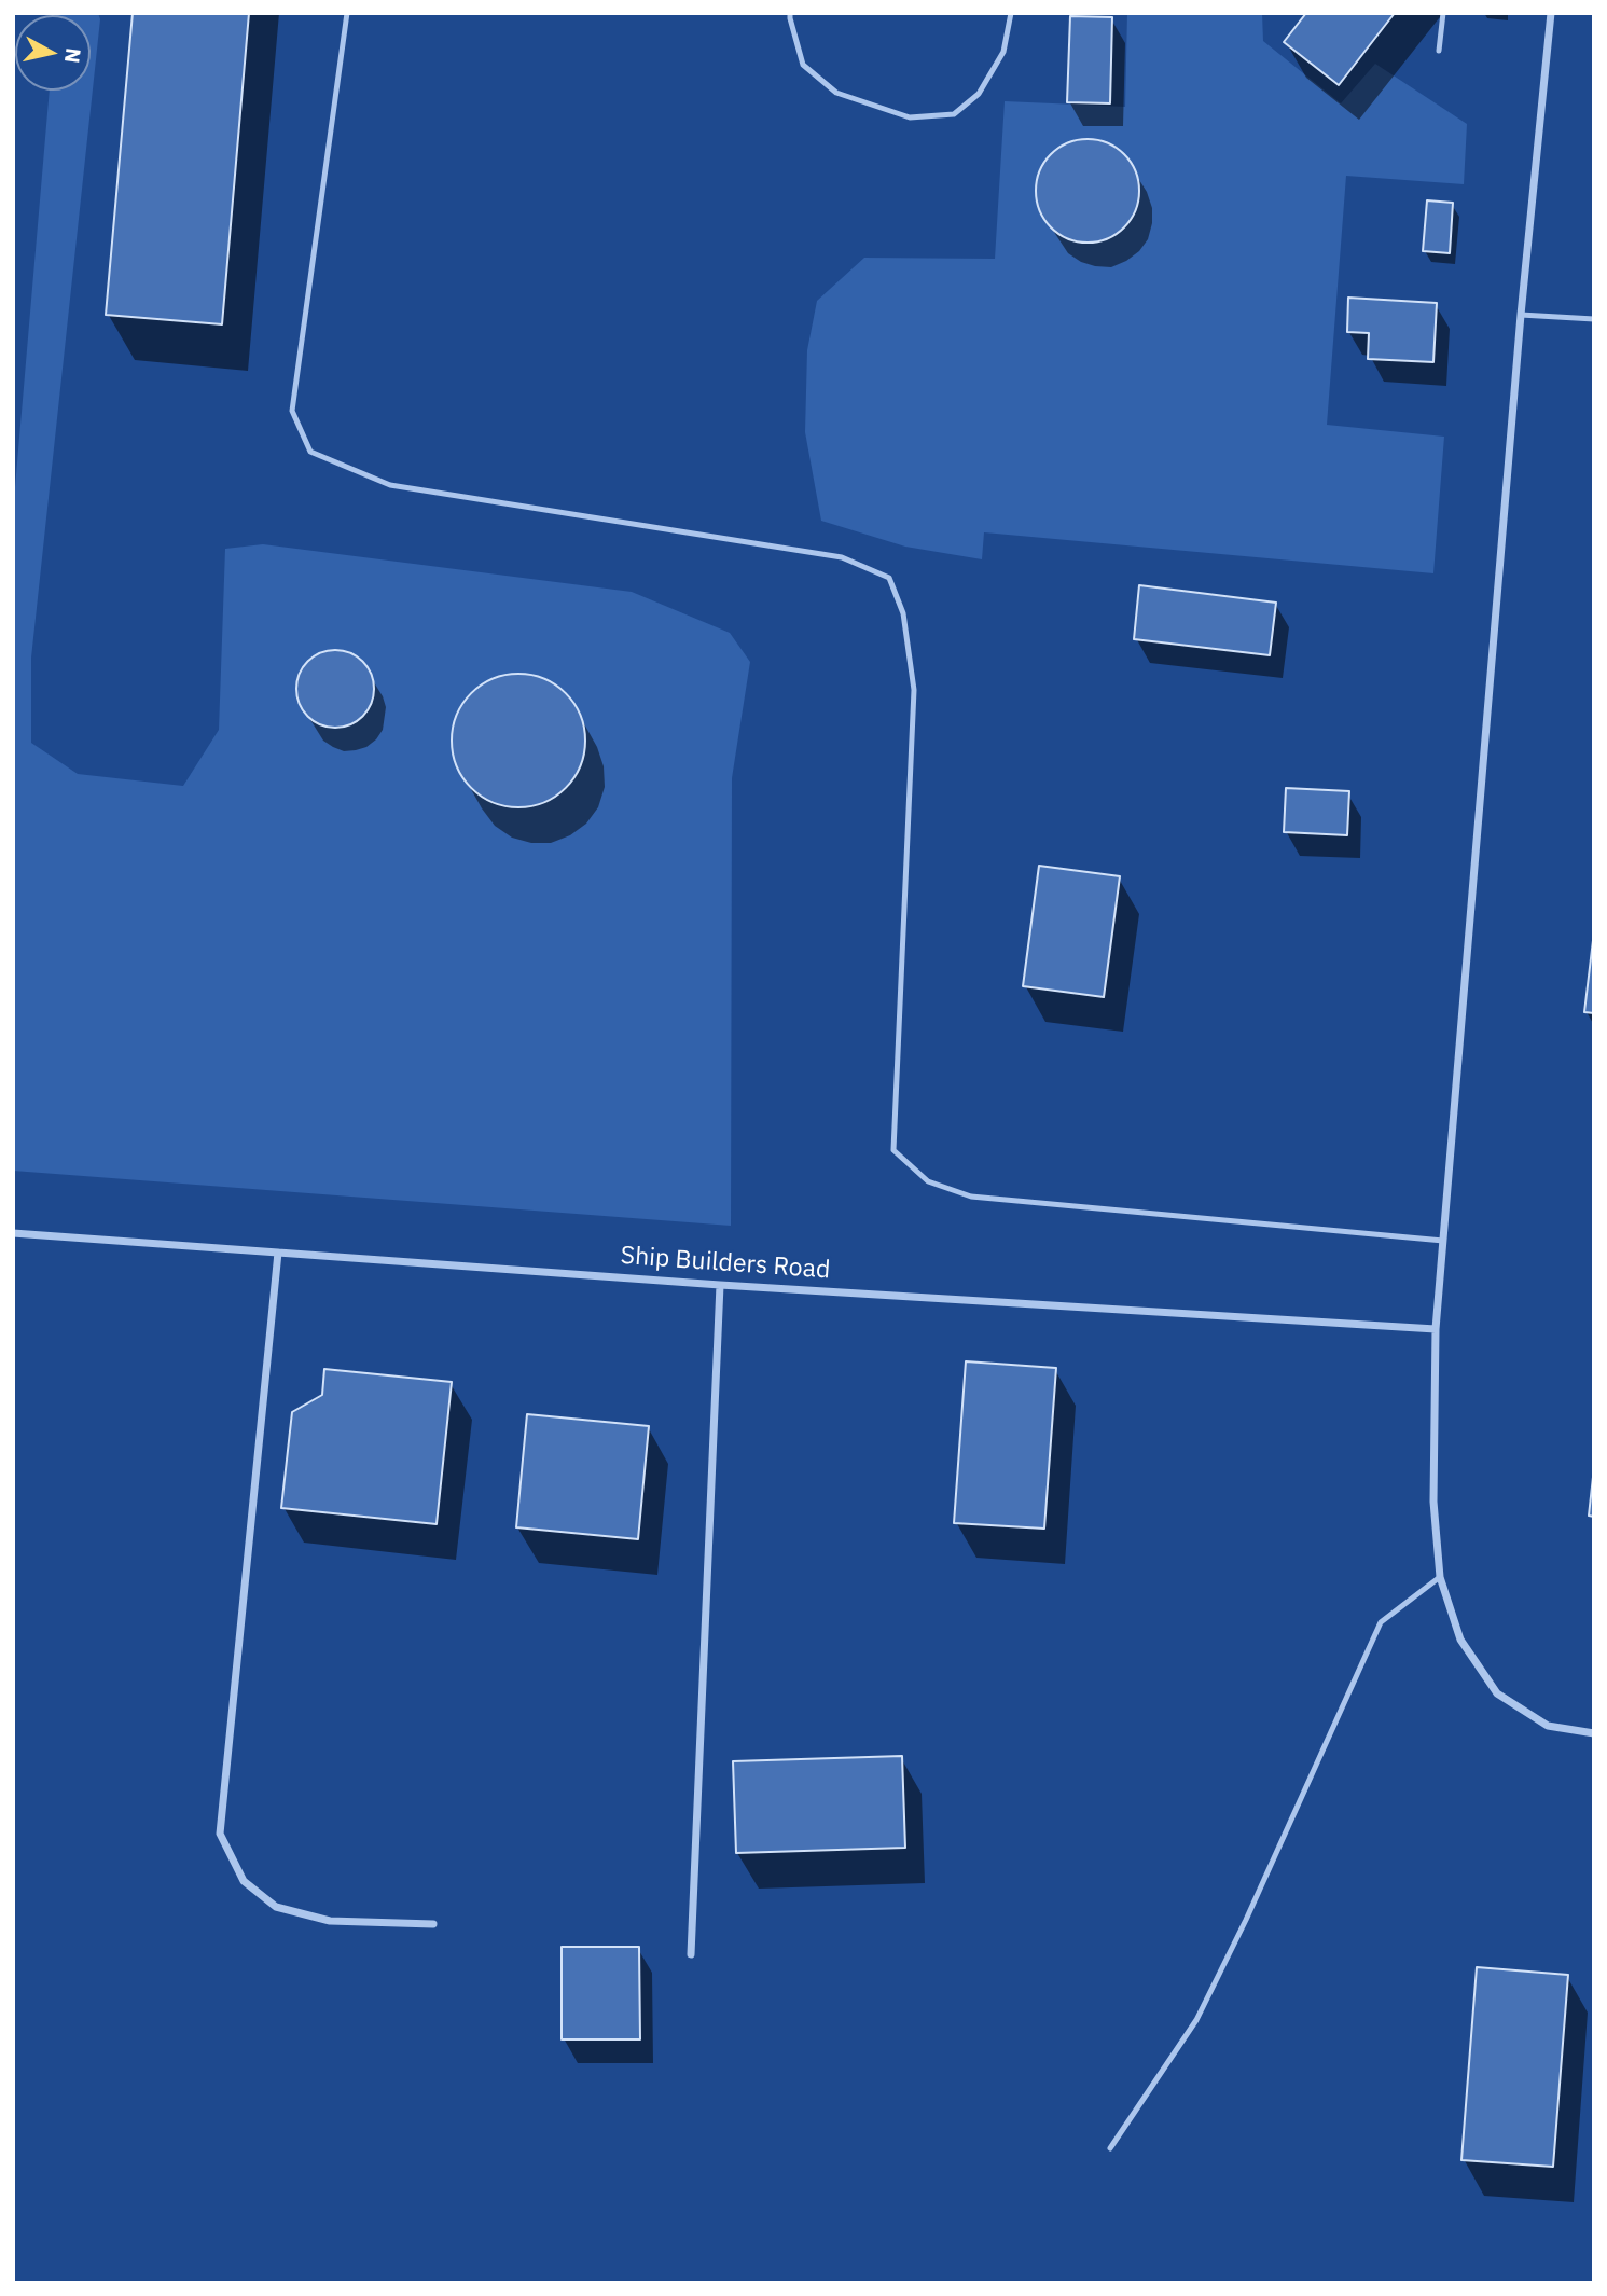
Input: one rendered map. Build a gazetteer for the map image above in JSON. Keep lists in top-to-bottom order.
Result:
{
  "streets": {
    "street": ["Ship Builders Road"]
  },
  "north": "right"
}
